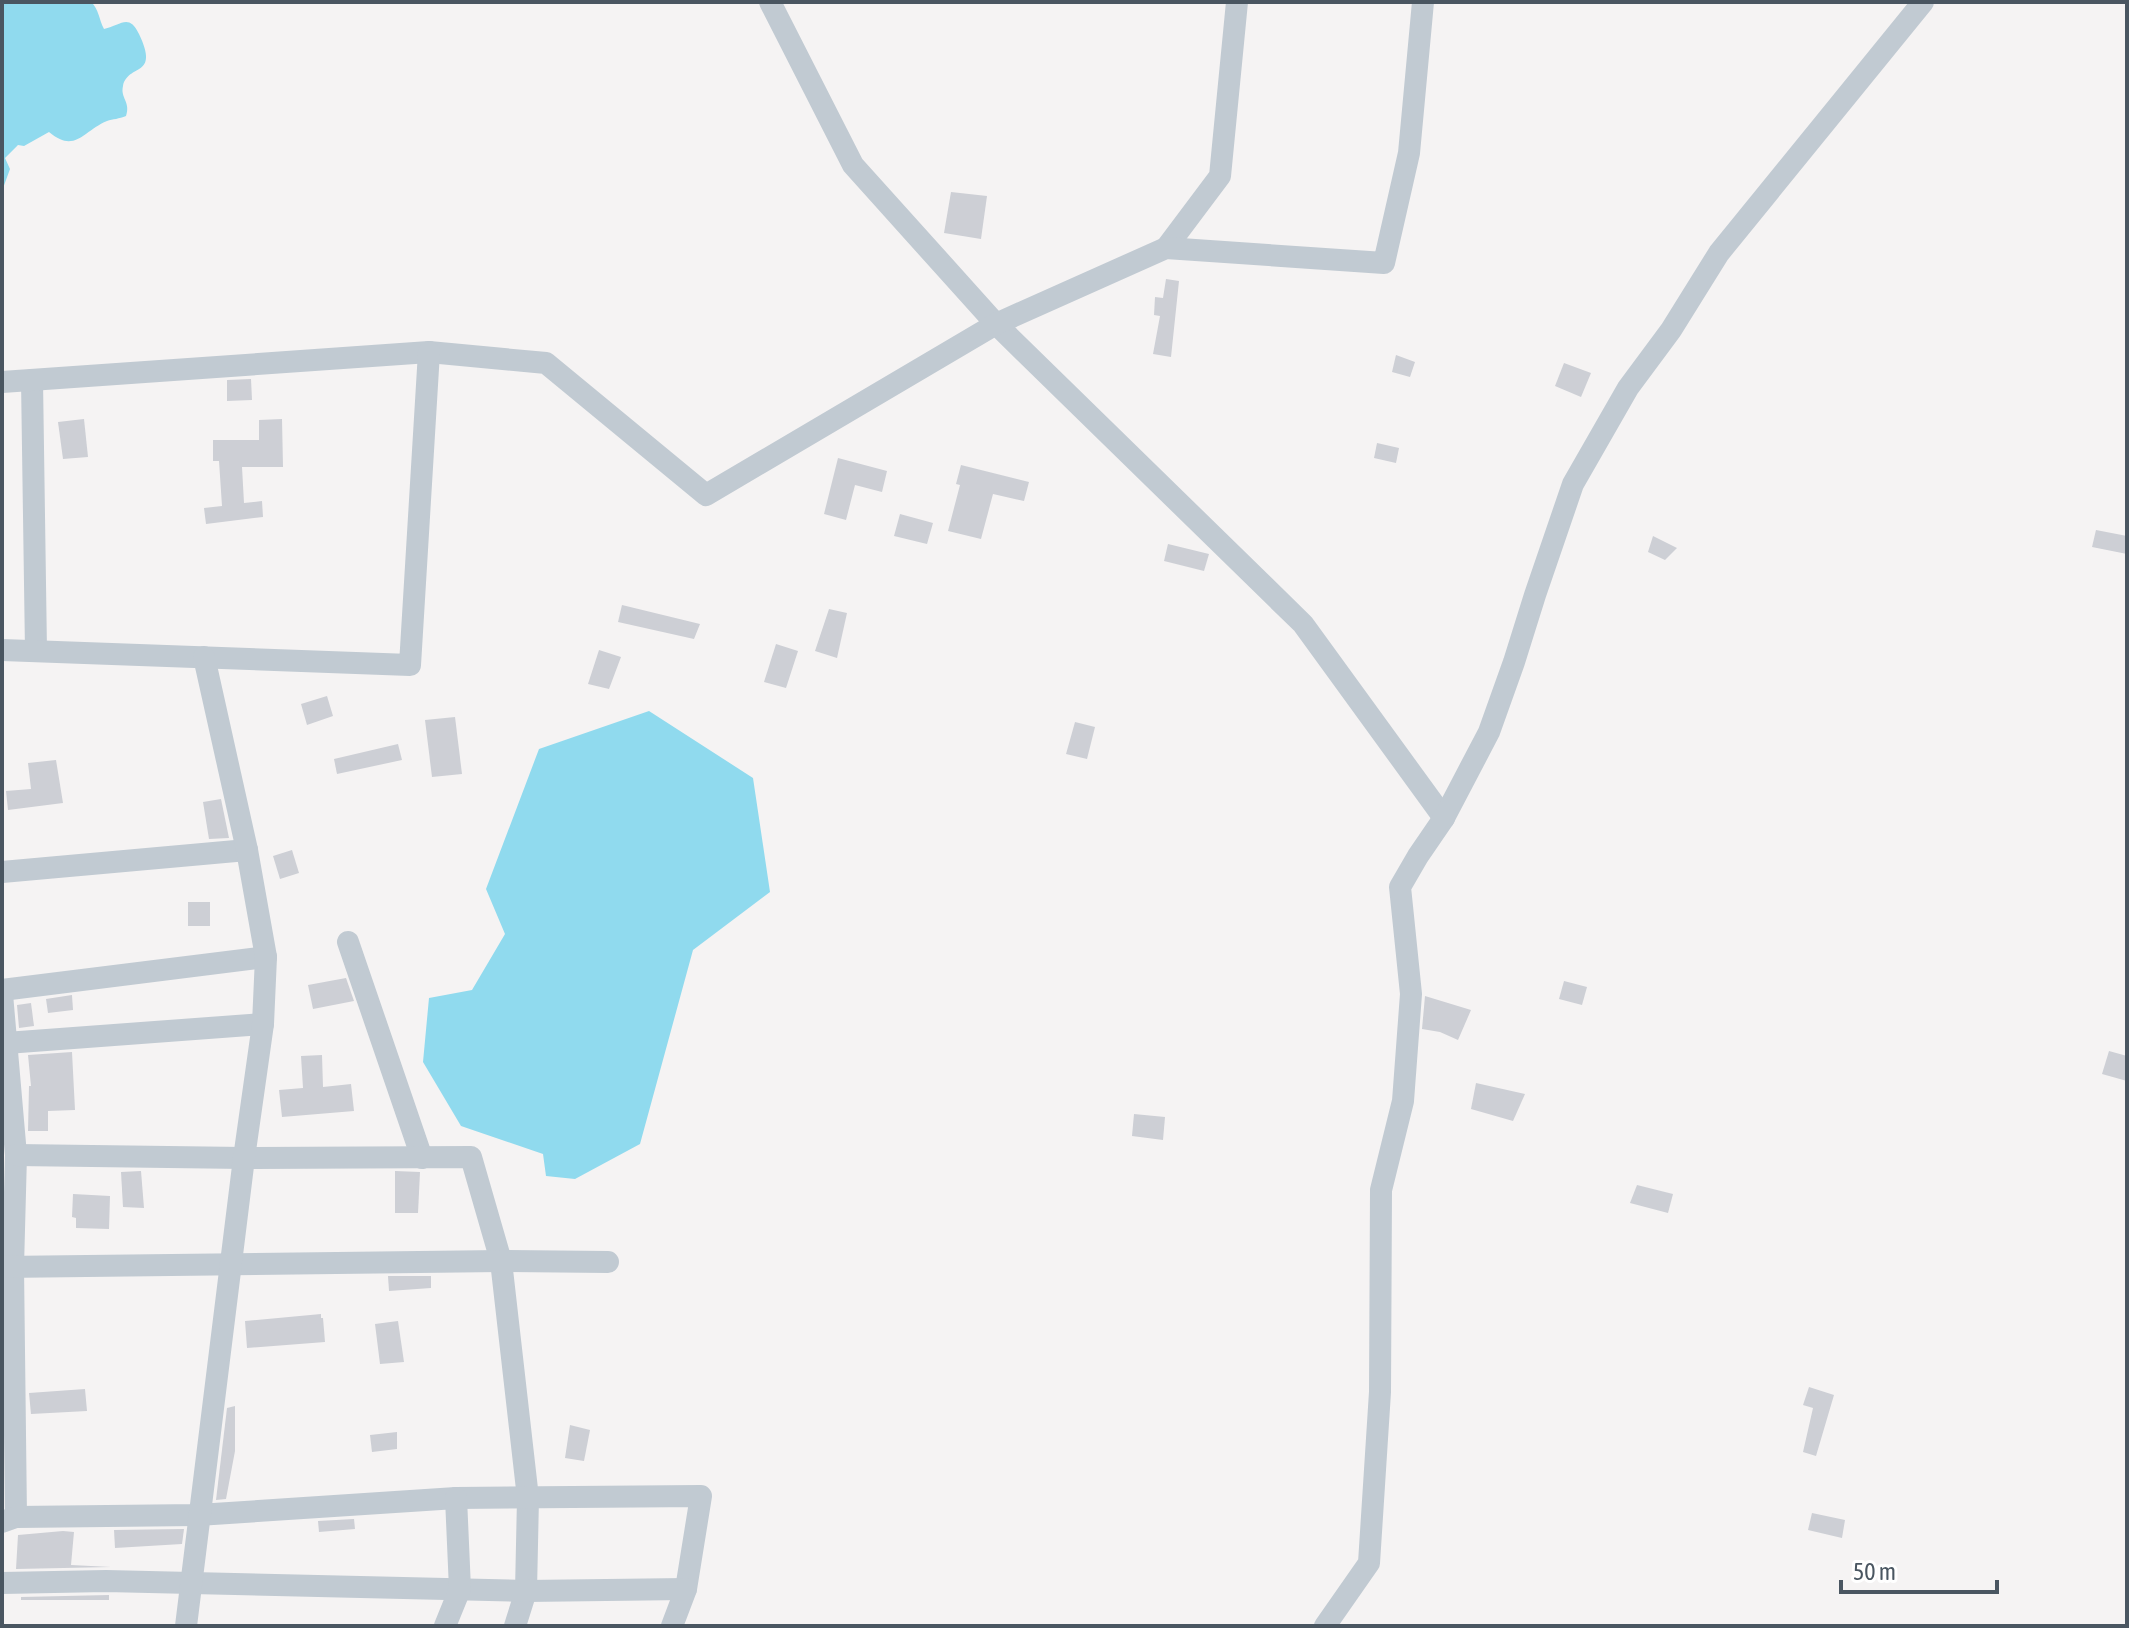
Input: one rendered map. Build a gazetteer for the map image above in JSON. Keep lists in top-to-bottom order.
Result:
{
  "scale_bar": "50 m"
}
